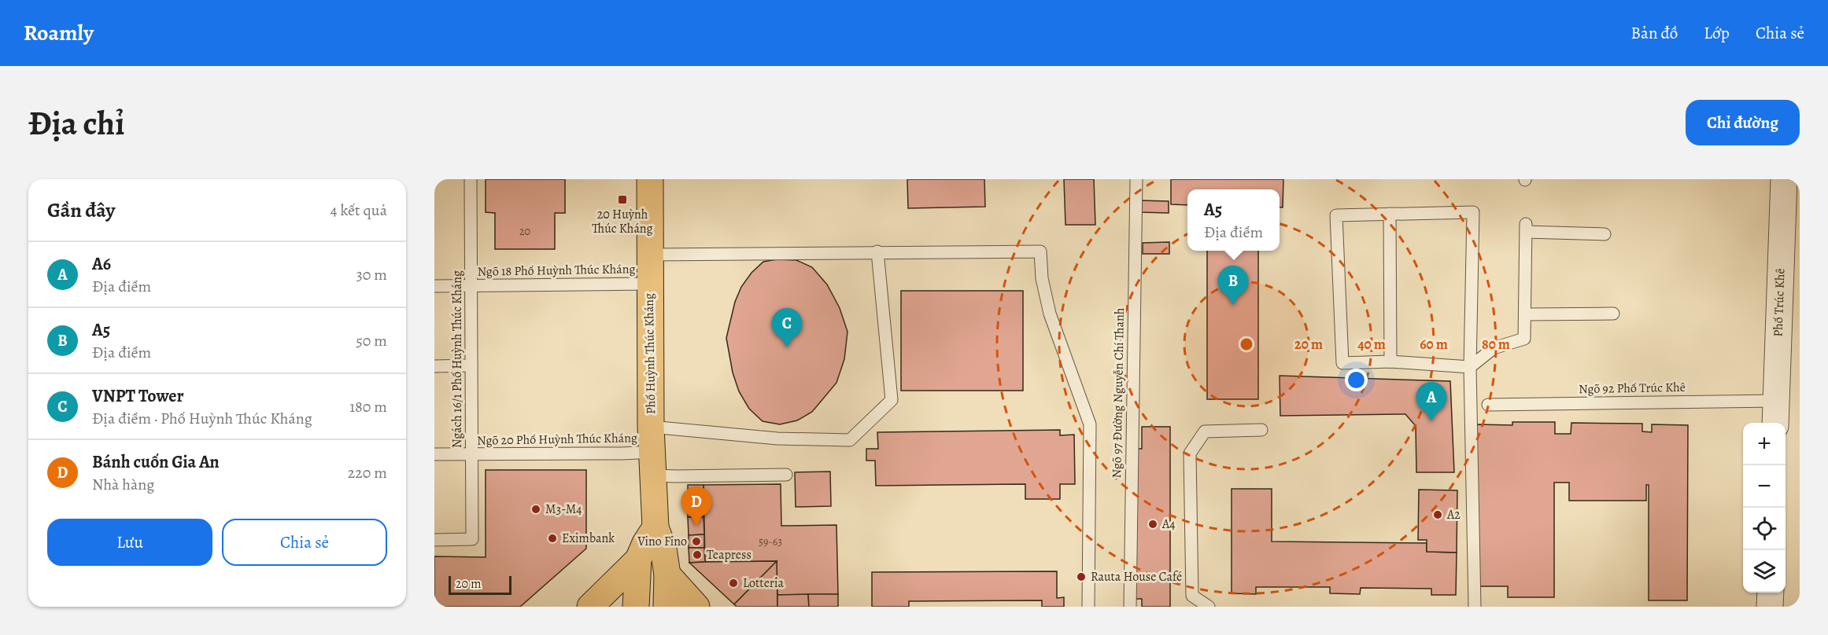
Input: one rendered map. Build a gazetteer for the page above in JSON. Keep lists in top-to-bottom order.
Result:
{
  "streets": {
    "main road": ["Phố Huỳnh Thúc Kháng"],
    "street": ["Phố Trúc Khê"],
    "lane": [
      "Ngõ 18 Phố Huỳnh Thúc Kháng",
      "Ngách 16/1 Phố Huỳnh Thúc Kháng",
      "Ngõ 92 Phố Trúc Khê",
      "Ngõ 97 Đường Nguyễn Chí Thanh",
      "Ngõ 20 Phố Huỳnh Thúc Kháng"
    ]
  },
  "crossings": [
    ["Ngõ 18 Phố Huỳnh Thúc Kháng", "Phố Huỳnh Thúc Kháng"],
    ["Ngõ 18 Phố Huỳnh Thúc Kháng", "Ngách 16/1 Phố Huỳnh Thúc Kháng"],
    ["Phố Trúc Khê", "Ngõ 92 Phố Trúc Khê"],
    ["Phố Huỳnh Thúc Kháng", "Ngõ 20 Phố Huỳnh Thúc Kháng"],
    ["Ngách 16/1 Phố Huỳnh Thúc Kháng", "Ngõ 20 Phố Huỳnh Thúc Kháng"]
  ],
  "places": {
    "transit": ["20 Huỳnh Thúc Kháng"],
    "other": [
      "M3-M4",
      "A2",
      "A4",
      "Eximbank",
      "Vino Fino",
      "Teapress",
      "Rauta House Café",
      "Lotteria"
    ]
  },
  "house_numbers": ["20", "59-63"],
  "scale_bar": "20 m",
  "page": {
    "header": "Roamly",
    "nav": ["Bản đồ", "Lớp", "Chia sẻ"],
    "buttons": [
      "Chỉ đường",
      ["Lưu", "Chia sẻ"]
    ],
    "title": "Địa chỉ",
    "heading": ["Gần đây", "4 kết quả"],
    "popup": ["A5", "Địa điểm"],
    "list": [
      {
        "mark": "A",
        "name": "A6",
        "note": "Địa điểm",
        "value": "30 m"
      },
      {
        "mark": "B",
        "name": "A5",
        "note": "Địa điểm",
        "value": "50 m"
      },
      {
        "mark": "C",
        "name": "VNPT Tower",
        "note": "Địa điểm · Phố Huỳnh Thúc Kháng",
        "value": "180 m"
      },
      {
        "mark": "D",
        "name": "Bánh cuốn Gia An",
        "note": "Nhà hàng",
        "value": "220 m"
      }
    ],
    "pins": [
      "B",
      "C",
      "A",
      "D"
    ],
    "map_buttons": ["+", "−"],
    "scale": "20 m"
  },
  "rings": [
    "20 m",
    "40 m",
    "60 m",
    "80 m"
  ]
}
